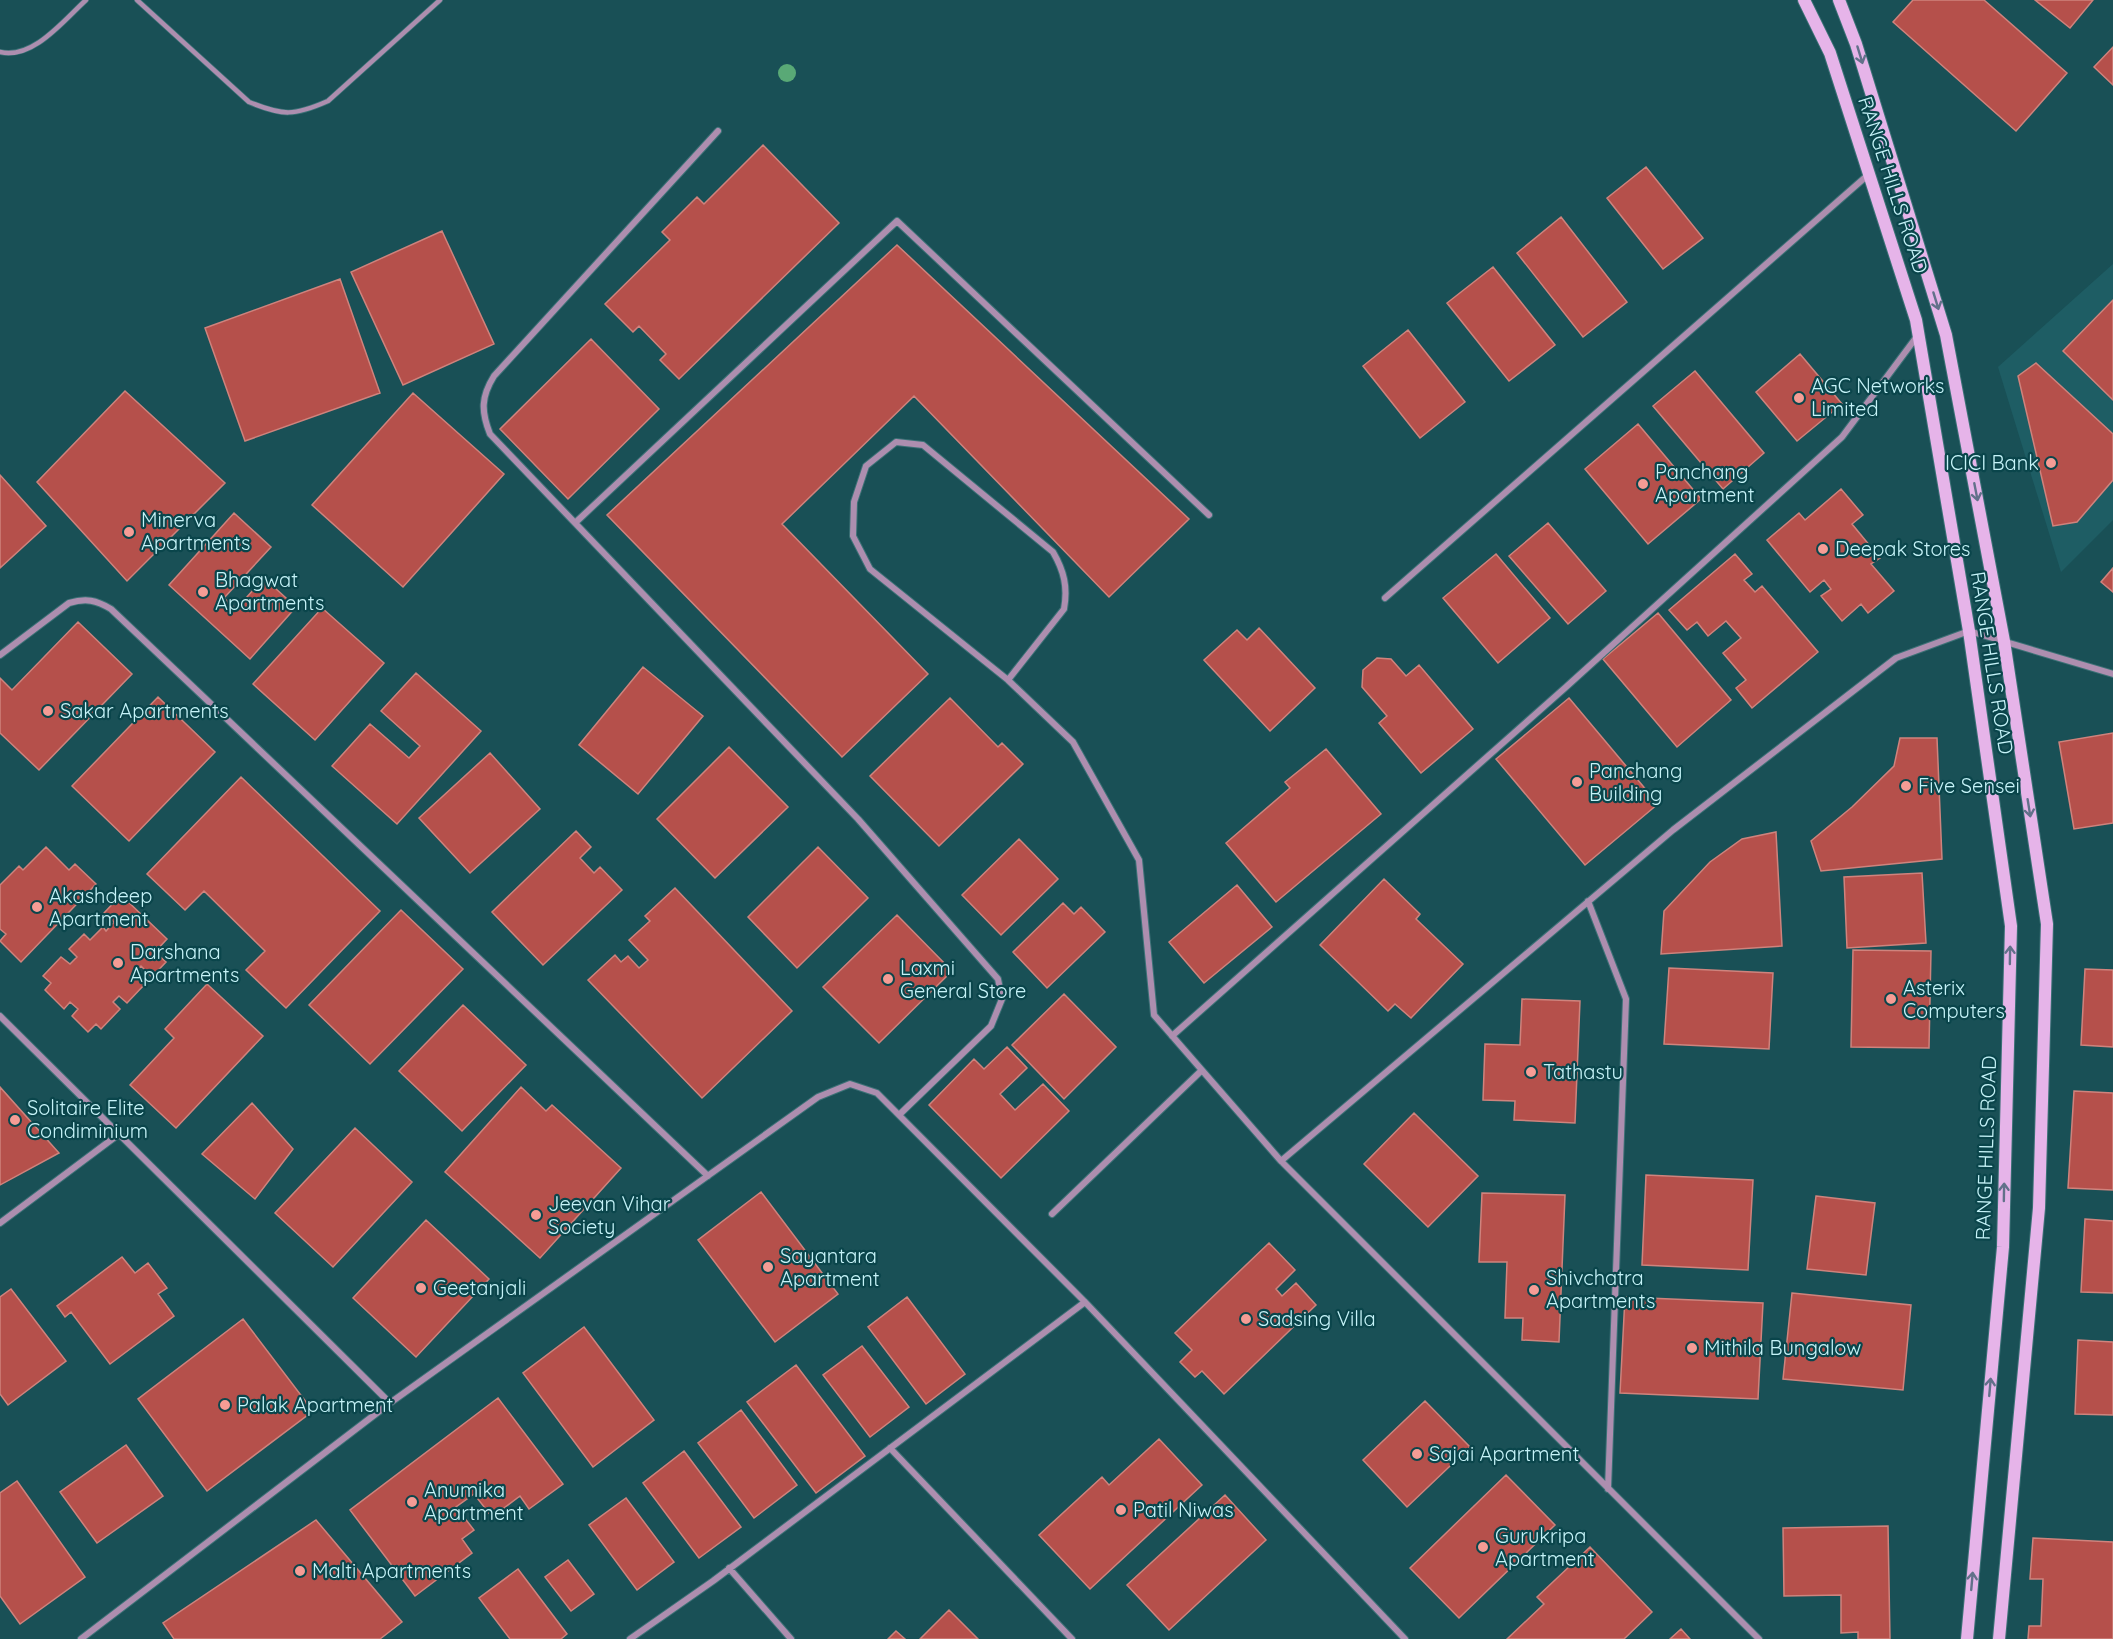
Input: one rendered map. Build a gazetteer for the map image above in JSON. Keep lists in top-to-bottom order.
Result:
{
  "streets": {
    "main road": ["RANGE HILLS ROAD"]
  },
  "places": [
    "AGC Networks Limited",
    "ICICI Bank",
    "Panchang Apartment",
    "Minerva Apartments",
    "Deepak Stores",
    "Bhagwat Apartments",
    "Sakar Apartments",
    "Panchang Building",
    "Five Sensei",
    "Akashdeep Apartment",
    "Darshana Apartments",
    "Laxmi General Store",
    "Asterix Computers",
    "Tathastu",
    "Solitaire Elite Condiminium",
    "Jeevan Vihar Society",
    "Sayantara Apartment",
    "Geetanjali",
    "Shivchatra Apartments",
    "Sadsing Villa",
    "Mithila Bungalow",
    "Palak Apartment",
    "Sajai Apartment",
    "Anumika Apartment",
    "Patil Niwas",
    "Gurukripa Apartment",
    "Malti Apartments"
  ]
}
